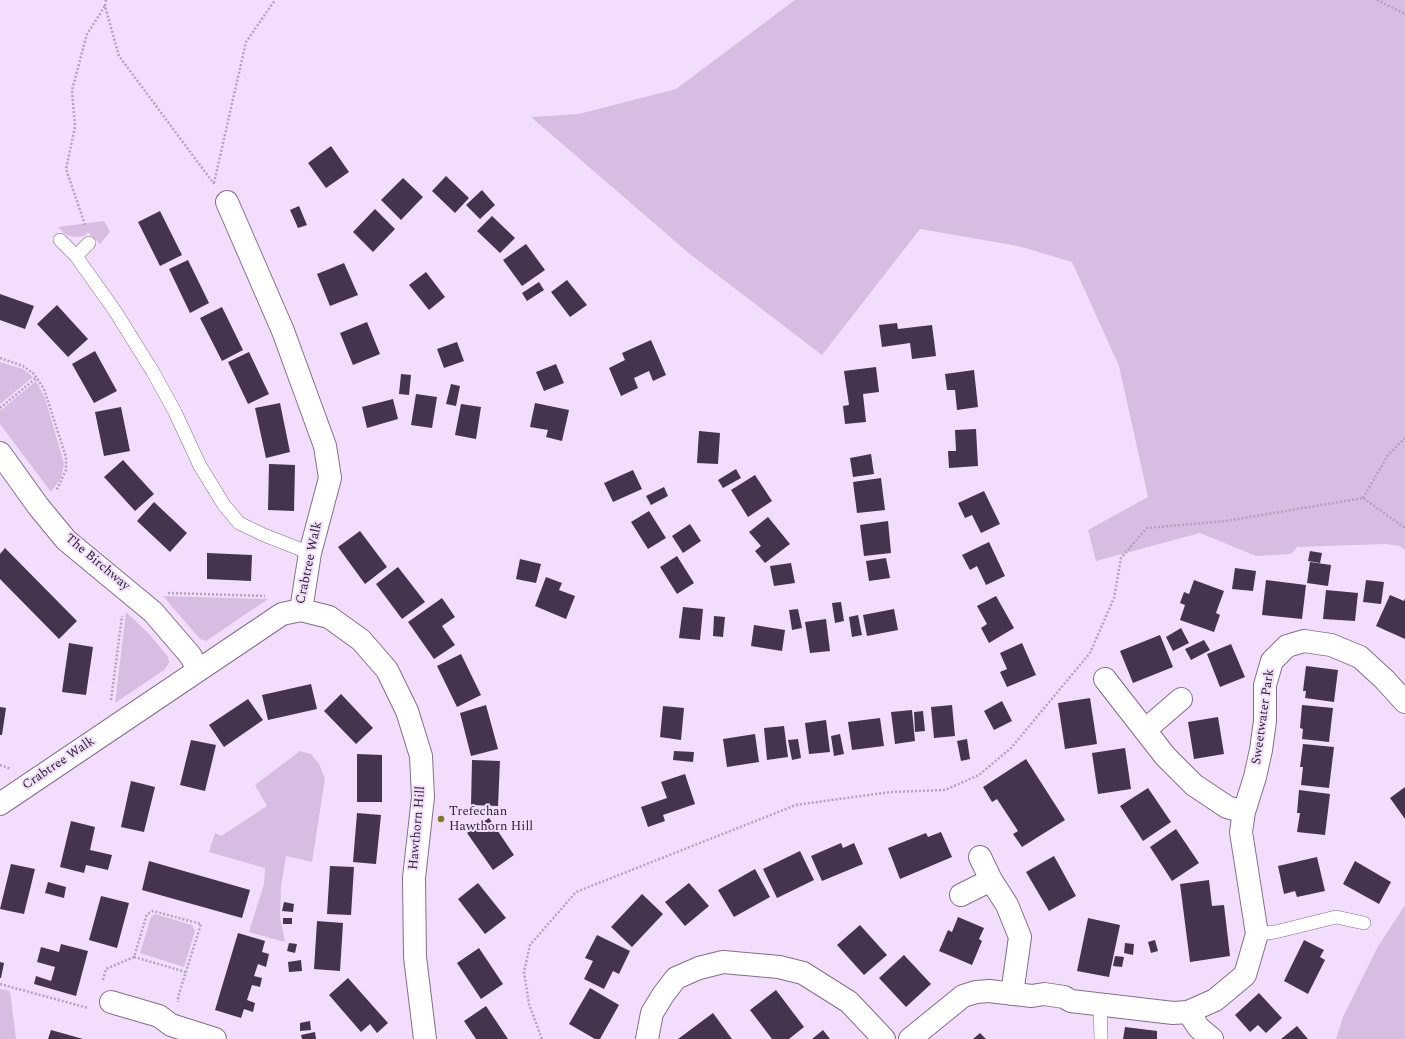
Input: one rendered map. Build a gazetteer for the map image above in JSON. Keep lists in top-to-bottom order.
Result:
{
  "streets": {
    "street": [
      "The Birchway",
      "Crabtree Walk",
      "Sweetwater Park",
      "Hawthorn Hill"
    ]
  },
  "crossings": [
    ["The Birchway", "Crabtree Walk"],
    ["Crabtree Walk", "Hawthorn Hill"]
  ],
  "places": ["Trefechan Hawthorn Hill"]
}
